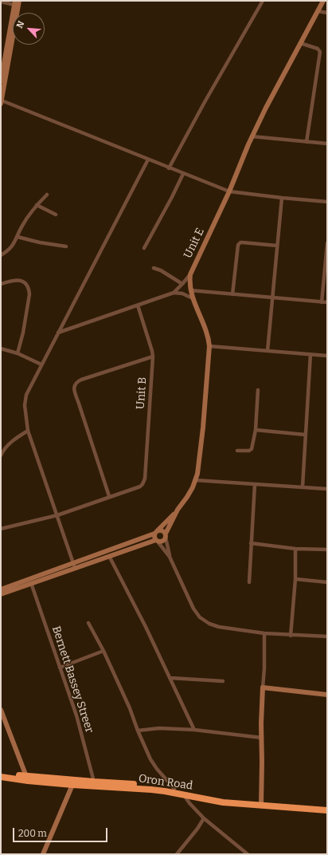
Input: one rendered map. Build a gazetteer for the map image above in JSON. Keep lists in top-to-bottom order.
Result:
{
  "streets": {
    "highway": ["Oron Road"],
    "street": ["Unit E", "Unit B", "Bernett Bassey Streer"]
  },
  "crossings": [
    ["Bernett Bassey Streer", "Oron Road"]
  ],
  "scale_bar": "200 m",
  "north": "top left"
}
